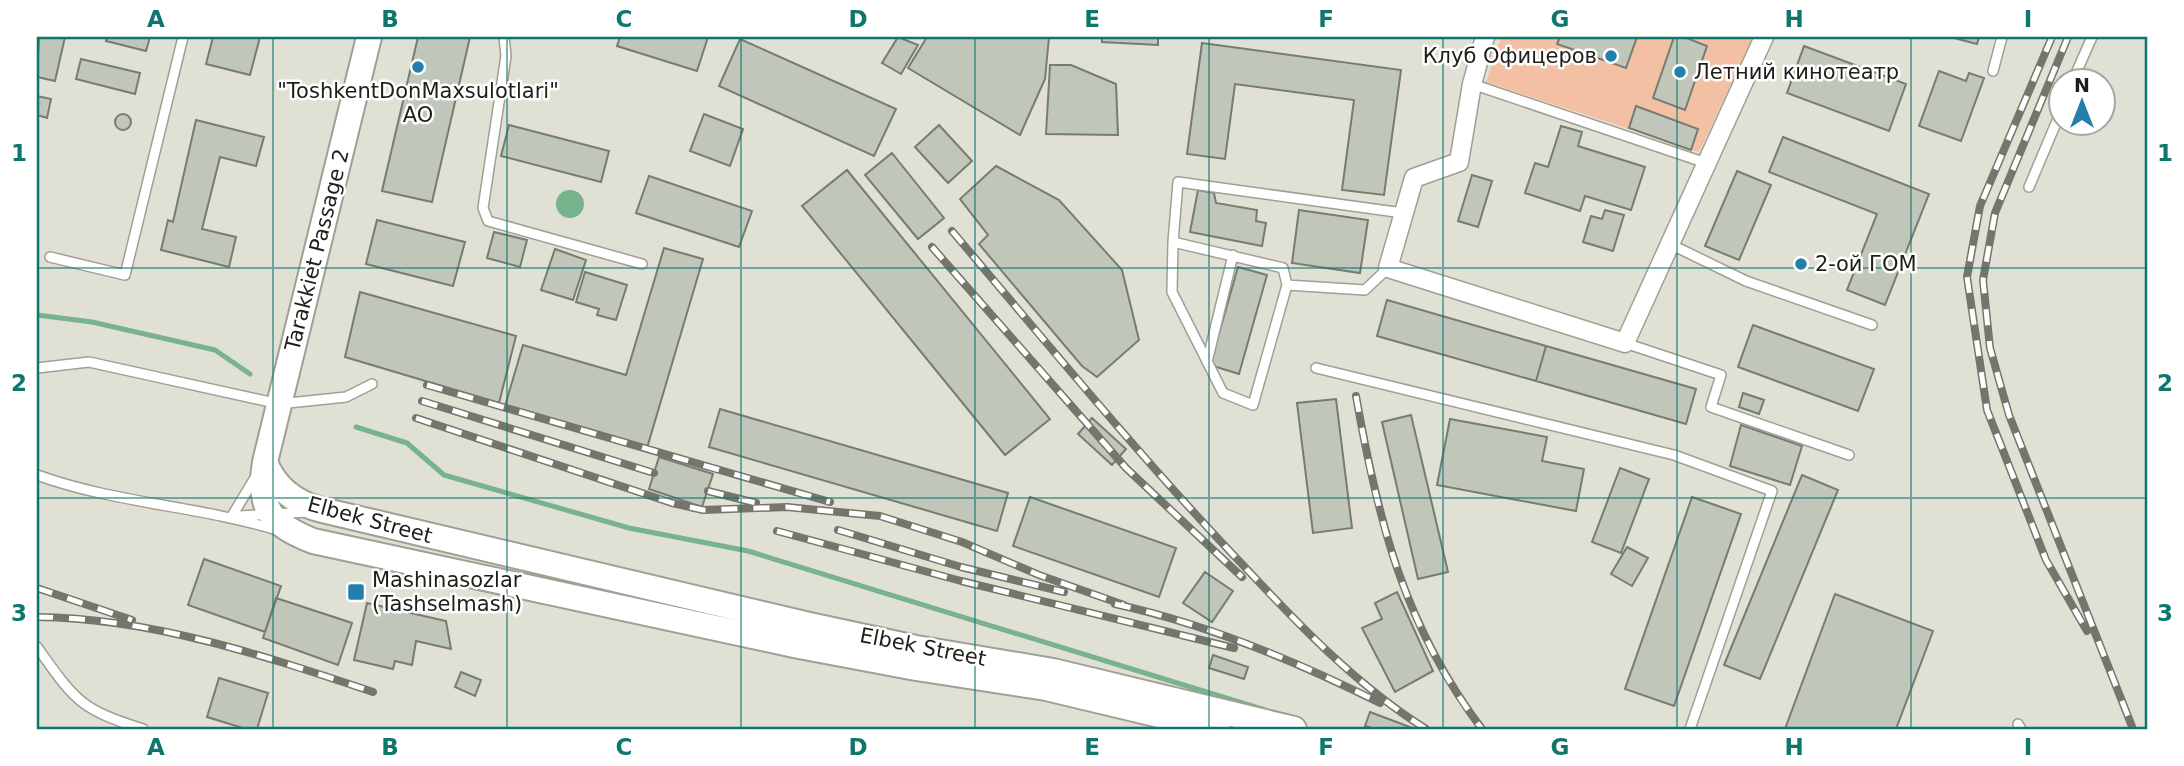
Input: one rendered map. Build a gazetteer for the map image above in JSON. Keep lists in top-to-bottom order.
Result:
{
  "streets": {
    "main road": ["Tarakkiet Passage 2", "Elbek Street"]
  },
  "crossings": [
    ["Tarakkiet Passage 2", "Elbek Street"]
  ],
  "places": {
    "other": [
      "Клуб Офицеров",
      "\"ToshkentDonMaxsulotlari\" AO",
      "Летний кинотеатр",
      "2-ой ГОМ"
    ],
    "transit": ["Mashinasozlar (Tashselmash)"]
  },
  "north": "top",
  "grid": {
    "columns": [
      "A",
      "B",
      "C",
      "D",
      "E",
      "F",
      "G",
      "H",
      "I"
    ],
    "rows": ["1", "2", "3"]
  }
}
